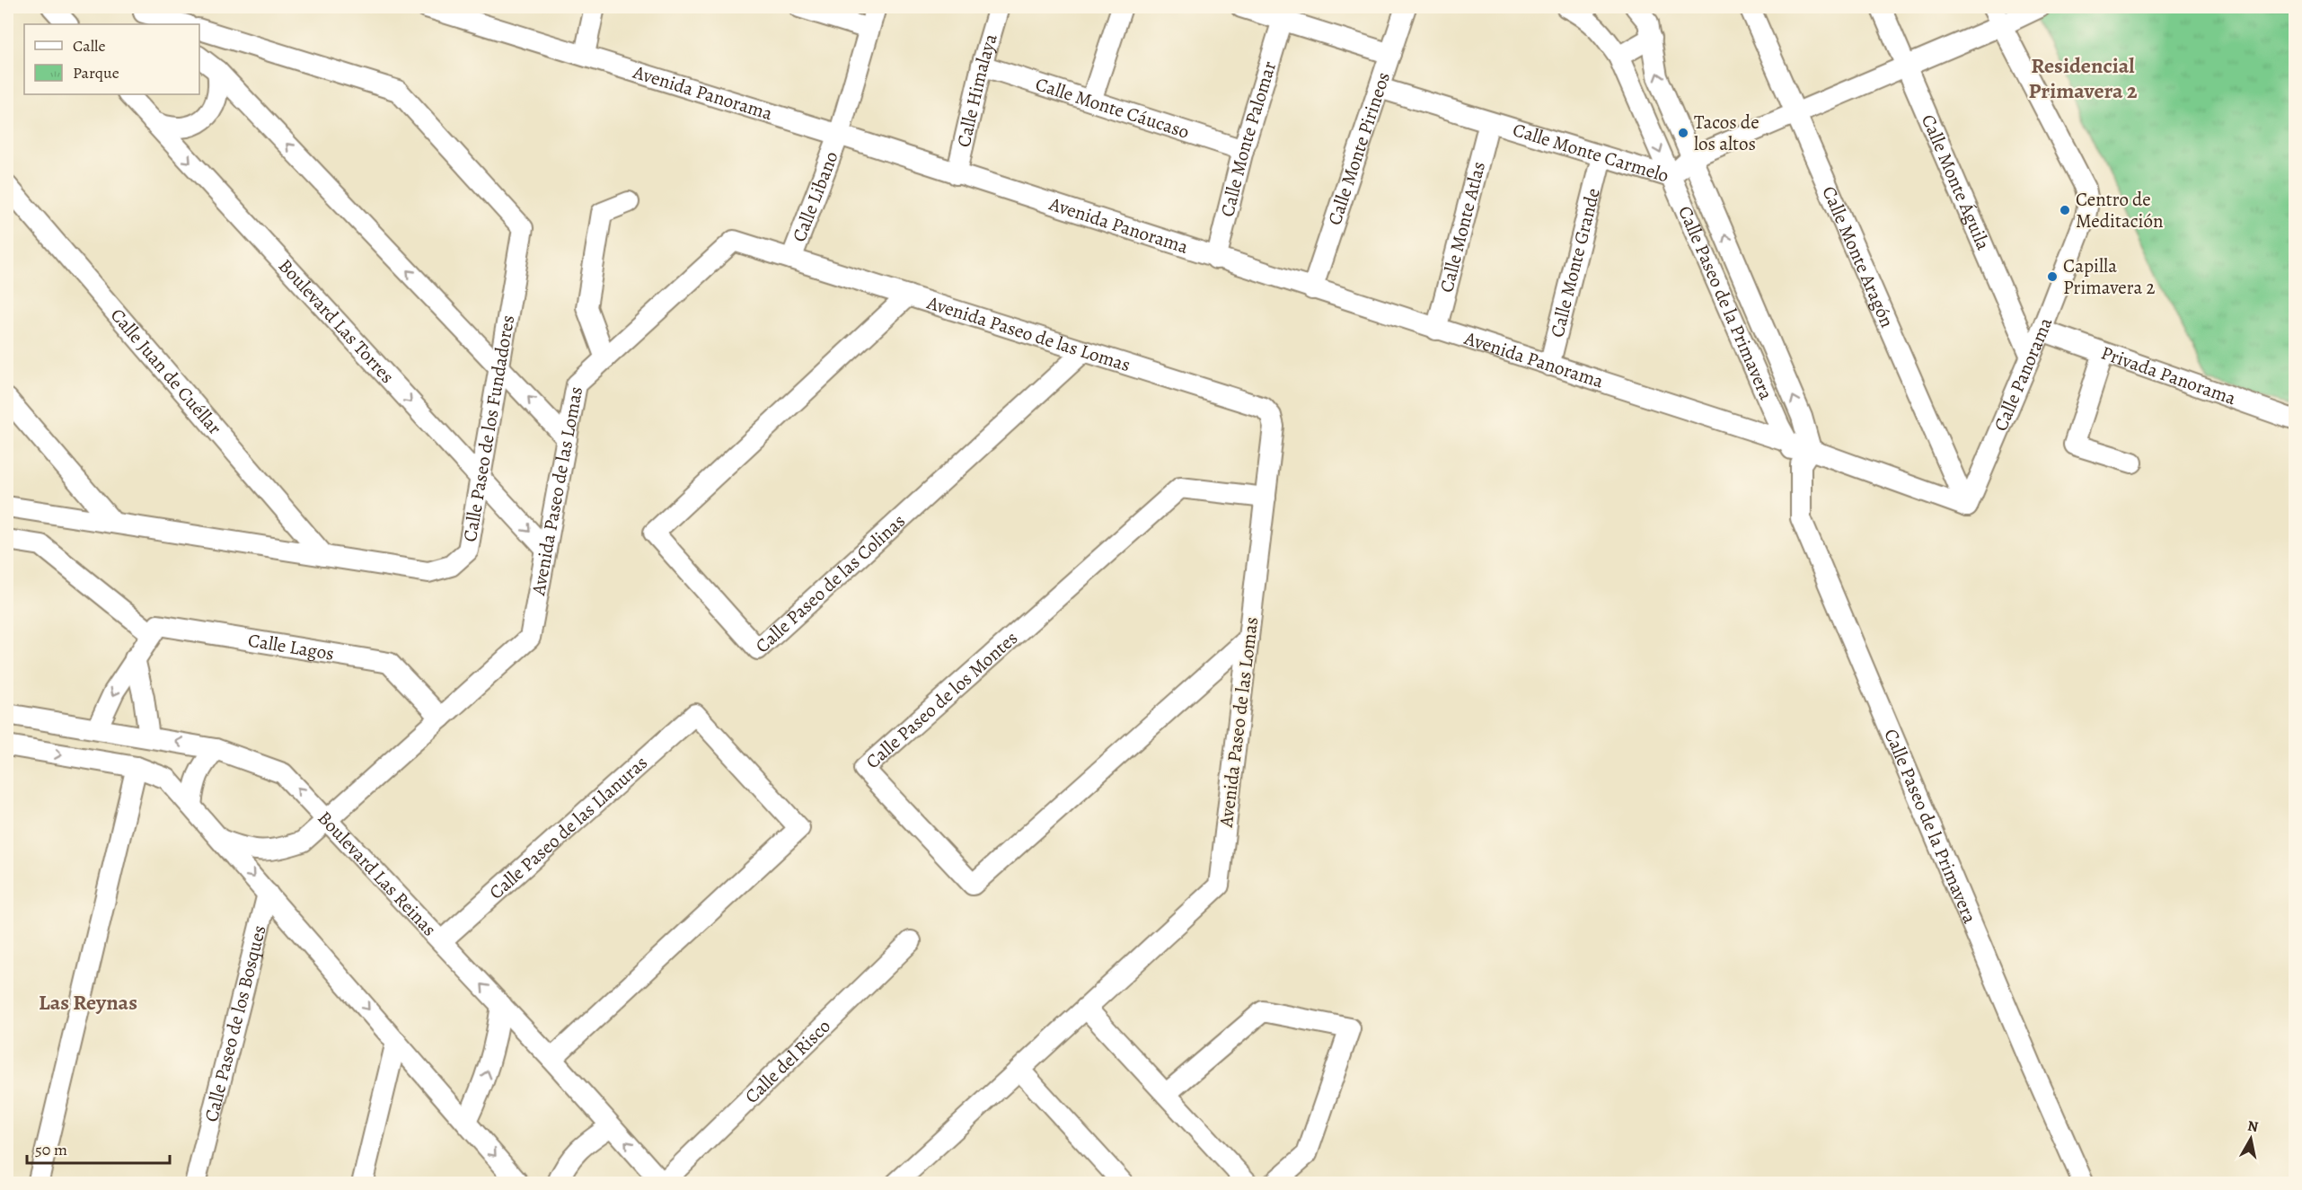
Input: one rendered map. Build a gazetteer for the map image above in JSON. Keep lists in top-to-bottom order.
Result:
{
  "streets": {
    "street": [
      "Calle Himalaya",
      "Avenida Panorama",
      "Calle Monte Cáucaso",
      "Calle Monte Palomar",
      "Calle Monte Pirineos",
      "Calle Monte Carmelo",
      "Calle Monte Águila",
      "Calle Libano",
      "Calle Monte Atlas",
      "Calle Monte Aragón",
      "Calle Monte Grande",
      "Calle Paseo de la Primavera",
      "Boulevard Las Torres",
      "Avenida Paseo de las Lomas",
      "Calle Juan de Cuéllar",
      "Calle Panorama",
      "Privada Panorama",
      "Calle Paseo de los Fundadores",
      "Calle Paseo de las Colinas",
      "Calle Lagos",
      "Calle Paseo de los Montes",
      "Calle Paseo de las Llanuras",
      "Boulevard Las Reinas",
      "Calle Paseo de los Bosques",
      "Calle del Risco"
    ]
  },
  "crossings": [
    ["Calle Himalaya", "Avenida Panorama"],
    ["Calle Himalaya", "Calle Monte Cáucaso"],
    ["Avenida Panorama", "Calle Monte Palomar"],
    ["Avenida Panorama", "Calle Monte Pirineos"],
    ["Avenida Panorama", "Calle Libano"],
    ["Avenida Panorama", "Calle Monte Atlas"],
    ["Avenida Panorama", "Calle Monte Aragón"],
    ["Avenida Panorama", "Calle Monte Grande"],
    ["Avenida Panorama", "Calle Paseo de la Primavera"],
    ["Avenida Panorama", "Calle Panorama"],
    ["Calle Monte Cáucaso", "Calle Monte Palomar"],
    ["Calle Monte Pirineos", "Calle Monte Carmelo"],
    ["Calle Monte Carmelo", "Calle Monte Águila"],
    ["Calle Monte Carmelo", "Calle Monte Atlas"],
    ["Calle Monte Carmelo", "Calle Monte Aragón"],
    ["Calle Monte Carmelo", "Calle Monte Grande"],
    ["Calle Monte Carmelo", "Calle Paseo de la Primavera"],
    ["Calle Monte Carmelo", "Calle Panorama"],
    ["Calle Monte Águila", "Calle Panorama"],
    ["Calle Libano", "Avenida Paseo de las Lomas"],
    ["Calle Monte Aragón", "Calle Panorama"],
    ["Boulevard Las Torres", "Avenida Paseo de las Lomas"],
    ["Boulevard Las Torres", "Calle Paseo de los Fundadores"],
    ["Avenida Paseo de las Lomas", "Calle Paseo de las Colinas"],
    ["Avenida Paseo de las Lomas", "Calle Lagos"],
    ["Avenida Paseo de las Lomas", "Calle Paseo de los Montes"],
    ["Avenida Paseo de las Lomas", "Boulevard Las Reinas"],
    ["Calle Juan de Cuéllar", "Calle Paseo de los Fundadores"],
    ["Calle Panorama", "Privada Panorama"],
    ["Calle Paseo de las Llanuras", "Boulevard Las Reinas"],
    ["Boulevard Las Reinas", "Calle del Risco"]
  ],
  "districts": ["Residencial Primavera 2", "Las Reynas"],
  "places": ["Tacos de los altos", "Centro de Meditación", "Capilla Primavera 2"],
  "legend": ["Calle", "Parque"],
  "scale_bar": "50 m",
  "north": "top"
}
